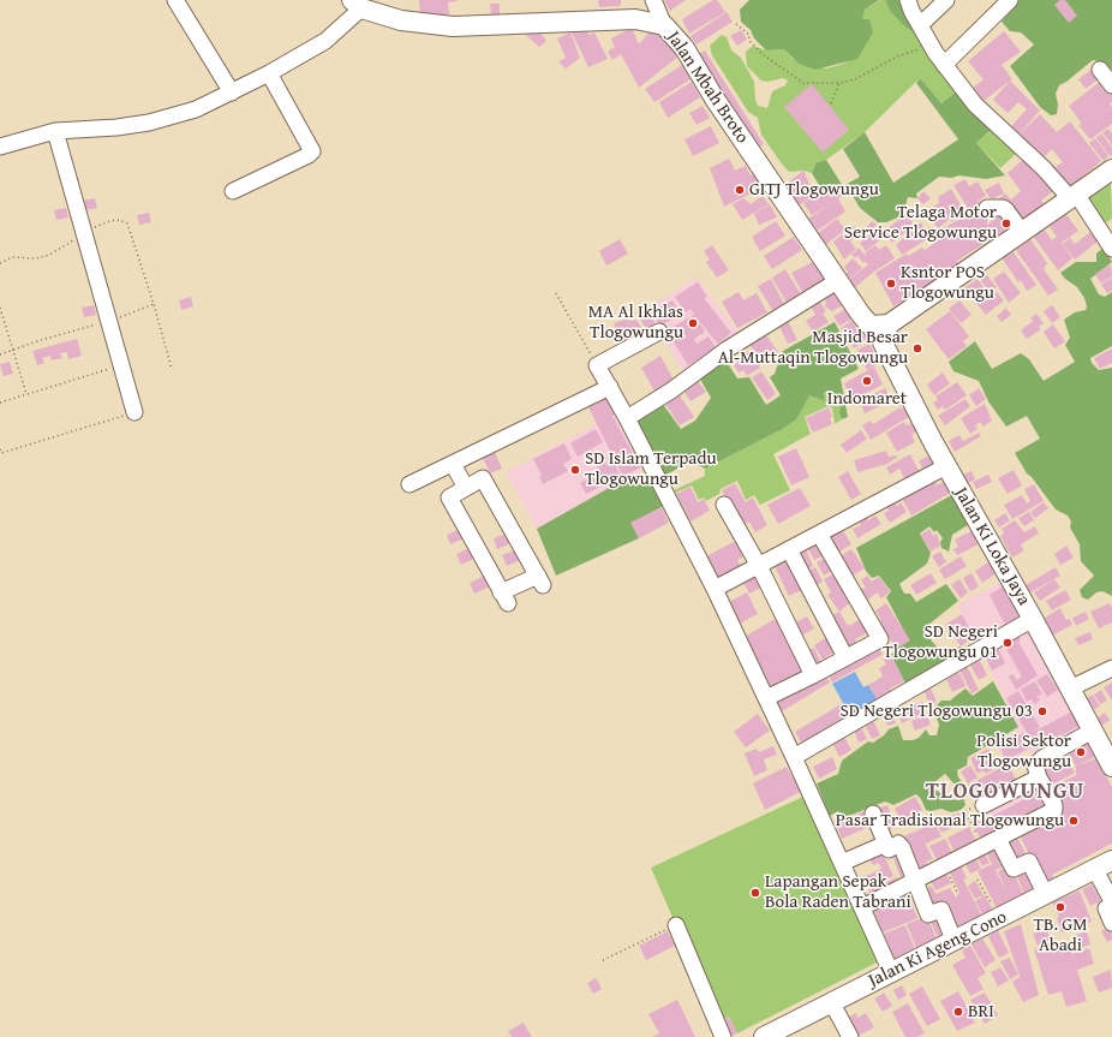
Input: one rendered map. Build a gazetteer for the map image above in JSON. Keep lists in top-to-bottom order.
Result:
{
  "streets": {
    "main road": ["Jalan Mbah Broto", "Jalan Ki Loka Jaya", "Jalan Ki Ageng Cono"]
  },
  "crossings": [
    ["Jalan Mbah Broto", "Jalan Ki Loka Jaya"]
  ],
  "districts": ["TLOGOWUNGU"],
  "places": [
    "GITJ Tlogowungu",
    "Telaga Motor Service Tlogowungu",
    "Ksntor POS Tlogowungu",
    "MA Al Ikhlas Tlogowungu",
    "Masjid Besar Al-Muttaqin Tlogowungu",
    "Indomaret",
    "SD Islam Terpadu Tlogowungu",
    "SD Negeri Tlogowungu 01",
    "SD Negeri Tlogowungu 03",
    "Polisi Sektor Tlogowungu",
    "Pasar Tradisional Tlogowungu",
    "Lapangan Sepak Bola Raden Tabrani",
    "TB. GM Abadi",
    "BRI"
  ]
}
